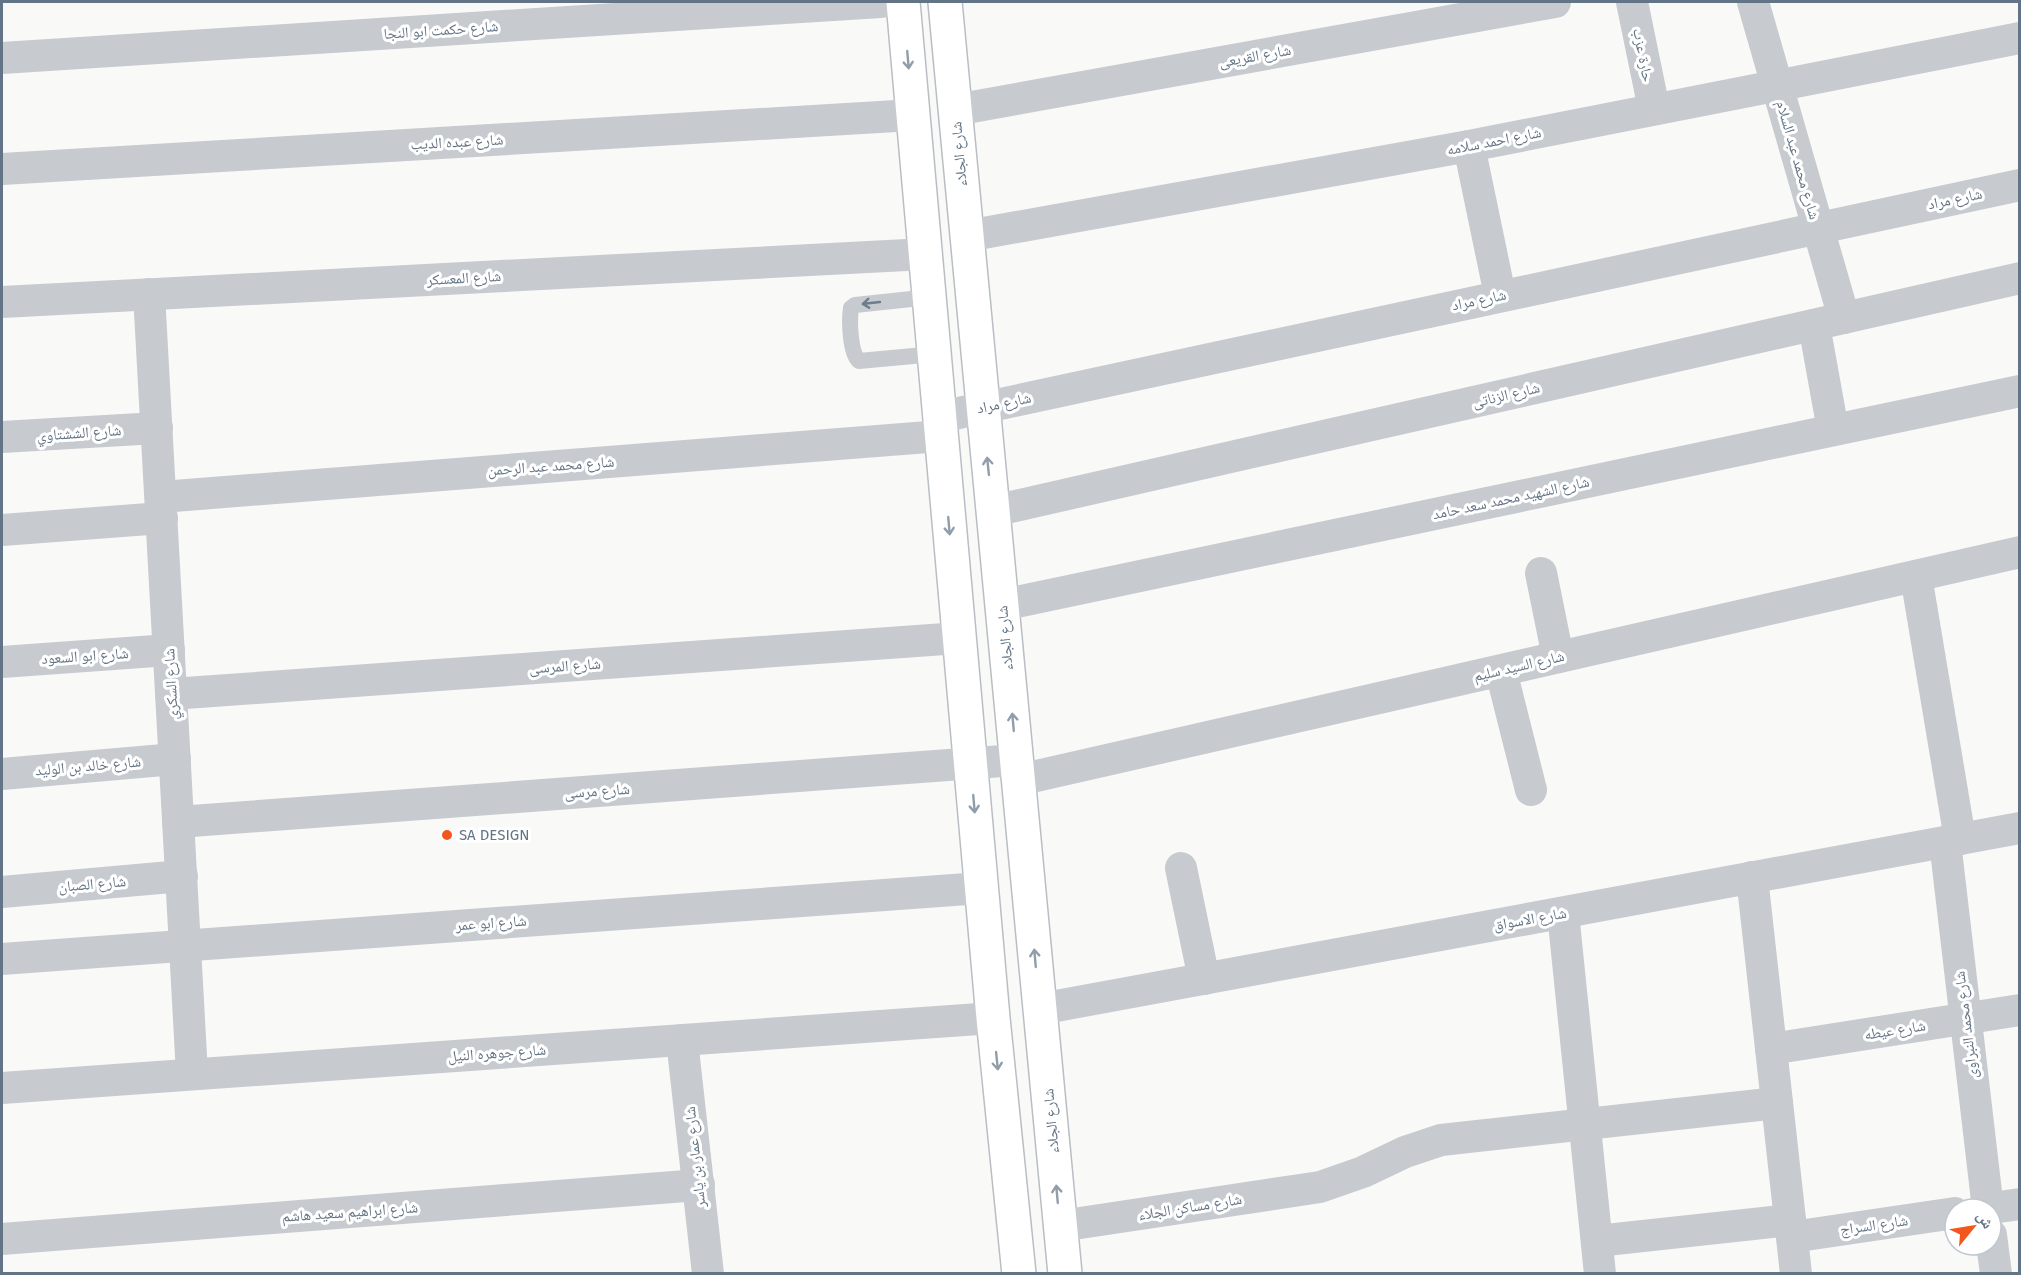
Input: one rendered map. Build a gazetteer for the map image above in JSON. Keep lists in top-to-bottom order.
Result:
{
  "streets": {
    "main road": ["شارع الجلاء"],
    "street": [
      "شارع حكمت ابو النجا",
      "حارة عزب",
      "شارع القريعى",
      "شارع احمد سلامه",
      "شارع عبده الديب",
      "شارع محمد عبد السلام",
      "شارع مراد",
      "شارع المعسكر",
      "شارع الزناتى",
      "شارع الششتاوي",
      "شارع محمد عبد الرحمن",
      "شارع الشهيد محمد سعد حامد",
      "شارع ابو السعود",
      "شارع المرسى",
      "شارع السيد سليم",
      "شارع السكري",
      "شارع خالد بن الوليد",
      "شارع مرسى",
      "شارع الصبان",
      "شارع الاسواق",
      "شارع ابو عمر",
      "شارع محمد النبراوى",
      "شارع عيطه",
      "شارع جوهره النيل",
      "شارع عمار بن ياسر",
      "شارع مساكن الجلاء",
      "شارع ابراهيم سعيد هاشم",
      "شارع السراج"
    ]
  },
  "crossings": [
    ["حارة عزب", "شارع احمد سلامه"],
    ["شارع القريعى", "شارع الجلاء"],
    ["شارع احمد سلامه", "شارع الجلاء"],
    ["شارع احمد سلامه", "شارع محمد عبد السلام"],
    ["شارع الجلاء", "شارع مراد"],
    ["شارع الجلاء", "شارع الزناتى"],
    ["شارع الجلاء", "شارع الشهيد محمد سعد حامد"],
    ["شارع الجلاء", "شارع السيد سليم"],
    ["شارع الجلاء", "شارع مرسى"],
    ["شارع الجلاء", "شارع الاسواق"],
    ["شارع الجلاء", "شارع مساكن الجلاء"],
    ["شارع محمد عبد السلام", "شارع مراد"],
    ["شارع محمد عبد السلام", "شارع الزناتى"],
    ["شارع مراد", "شارع محمد عبد الرحمن"],
    ["شارع المعسكر", "شارع السكري"],
    ["شارع الششتاوي", "شارع السكري"],
    ["شارع محمد عبد الرحمن", "شارع السكري"],
    ["شارع ابو السعود", "شارع السكري"],
    ["شارع المرسى", "شارع السكري"],
    ["شارع السيد سليم", "شارع مرسى"],
    ["شارع السيد سليم", "شارع محمد النبراوى"],
    ["شارع السكري", "شارع خالد بن الوليد"],
    ["شارع السكري", "شارع مرسى"],
    ["شارع السكري", "شارع الصبان"],
    ["شارع السكري", "شارع ابو عمر"],
    ["شارع السكري", "شارع جوهره النيل"],
    ["شارع الاسواق", "شارع محمد النبراوى"],
    ["شارع محمد النبراوى", "شارع عيطه"],
    ["شارع جوهره النيل", "شارع عمار بن ياسر"],
    ["شارع عمار بن ياسر", "شارع ابراهيم سعيد هاشم"]
  ],
  "places": ["SA DESIGN"],
  "north": "top right"
}
